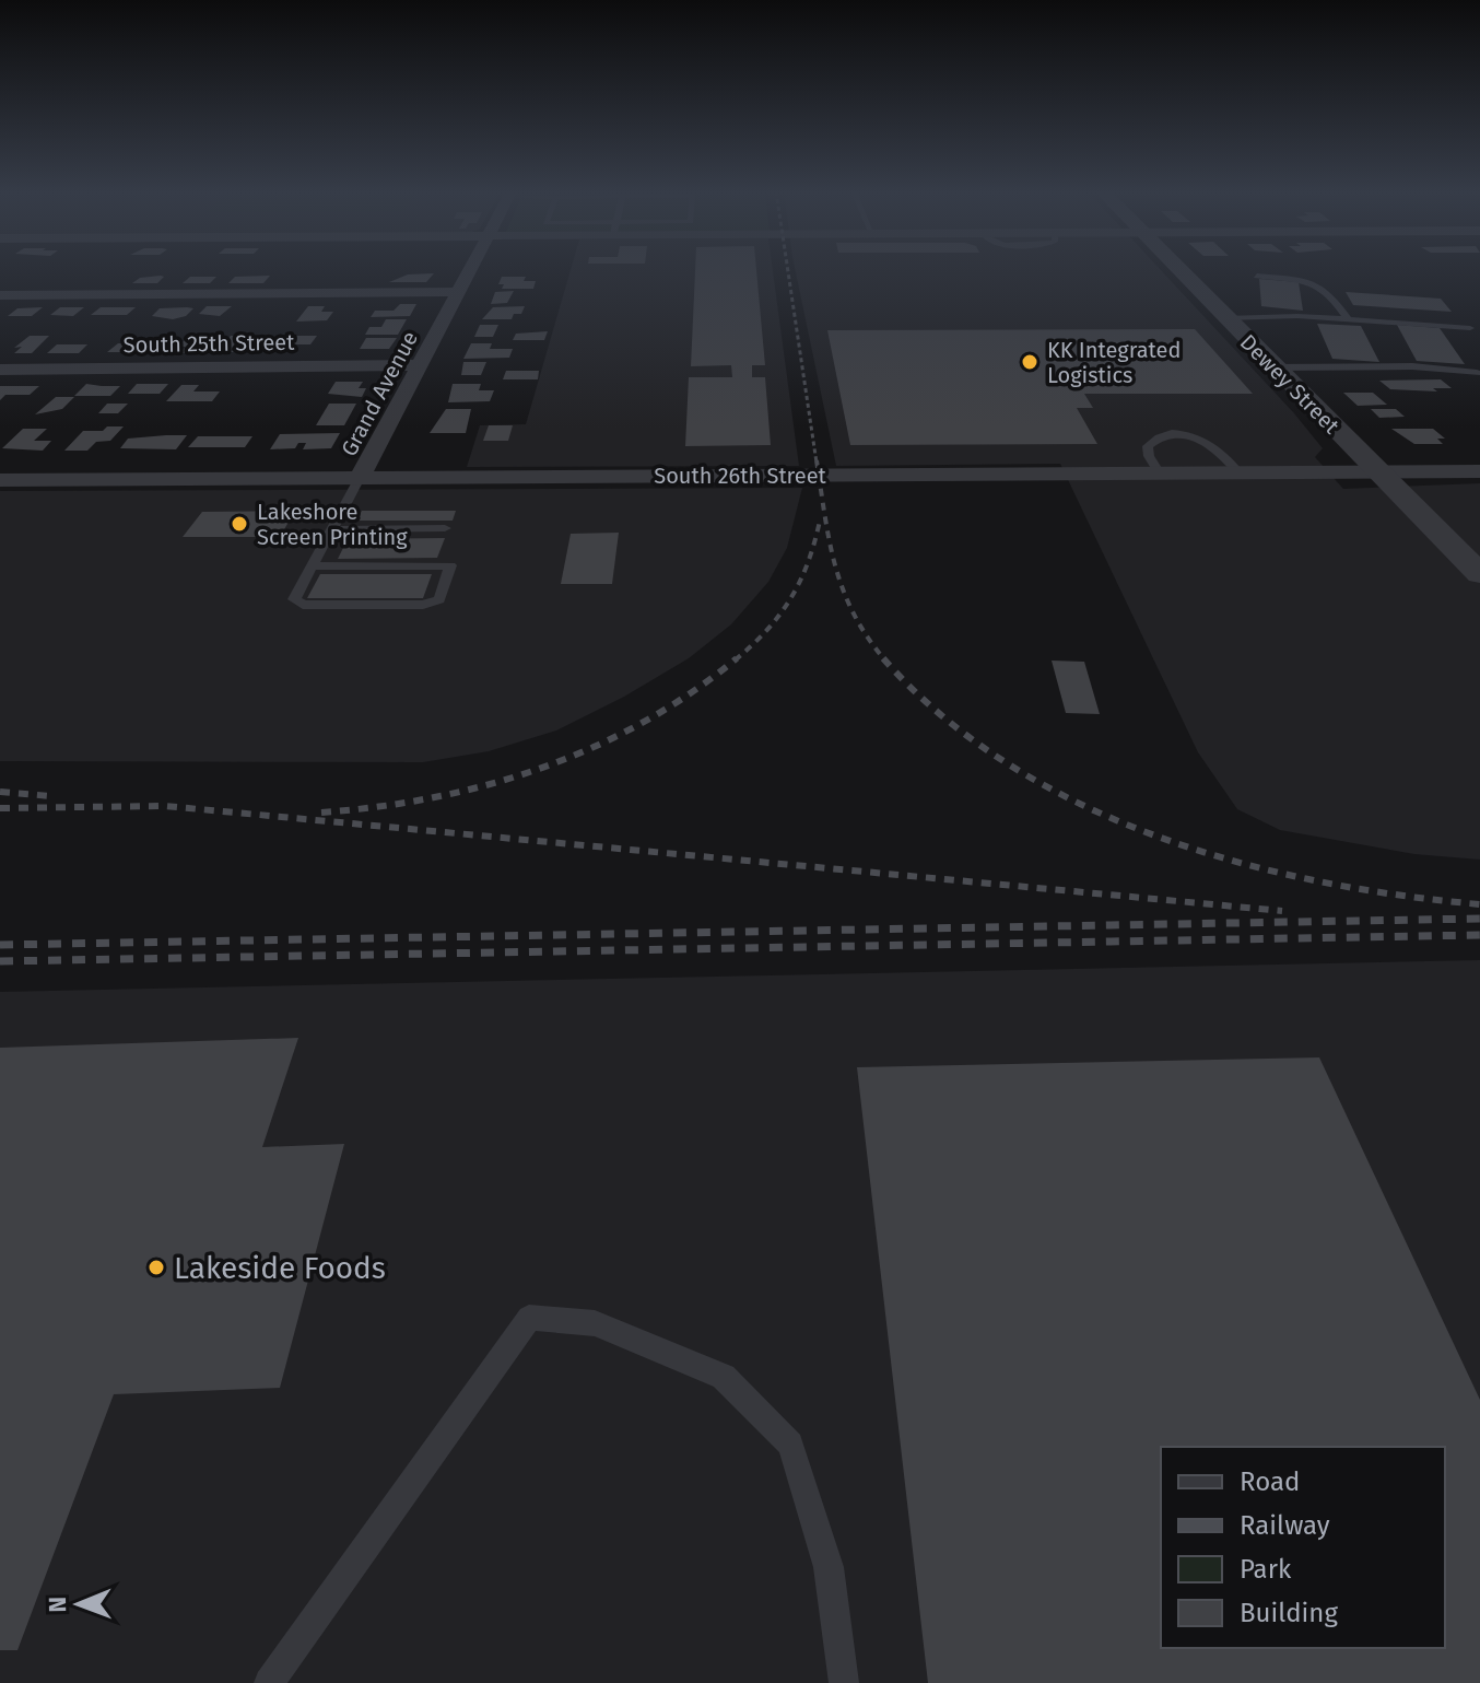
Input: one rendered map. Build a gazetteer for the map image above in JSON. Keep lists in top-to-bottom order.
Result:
{
  "streets": {
    "street": [
      "South 25th Street",
      "Dewey Street",
      "Grand Avenue",
      "South 26th Street"
    ]
  },
  "crossings": [
    ["South 25th Street", "Grand Avenue"],
    ["Dewey Street", "South 26th Street"],
    ["Grand Avenue", "South 26th Street"]
  ],
  "places": ["KK Integrated Logistics", "Lakeshore Screen Printing", "Lakeside Foods"],
  "legend": [
    "Road",
    "Railway",
    "Park",
    "Building"
  ],
  "north": "left"
}
